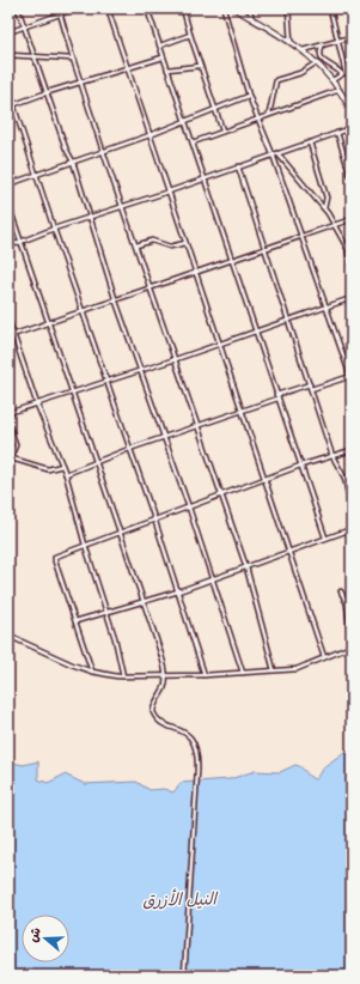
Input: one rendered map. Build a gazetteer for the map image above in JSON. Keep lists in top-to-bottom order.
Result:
{
  "water": ["النيل الأزرق"],
  "north": "left"
}
